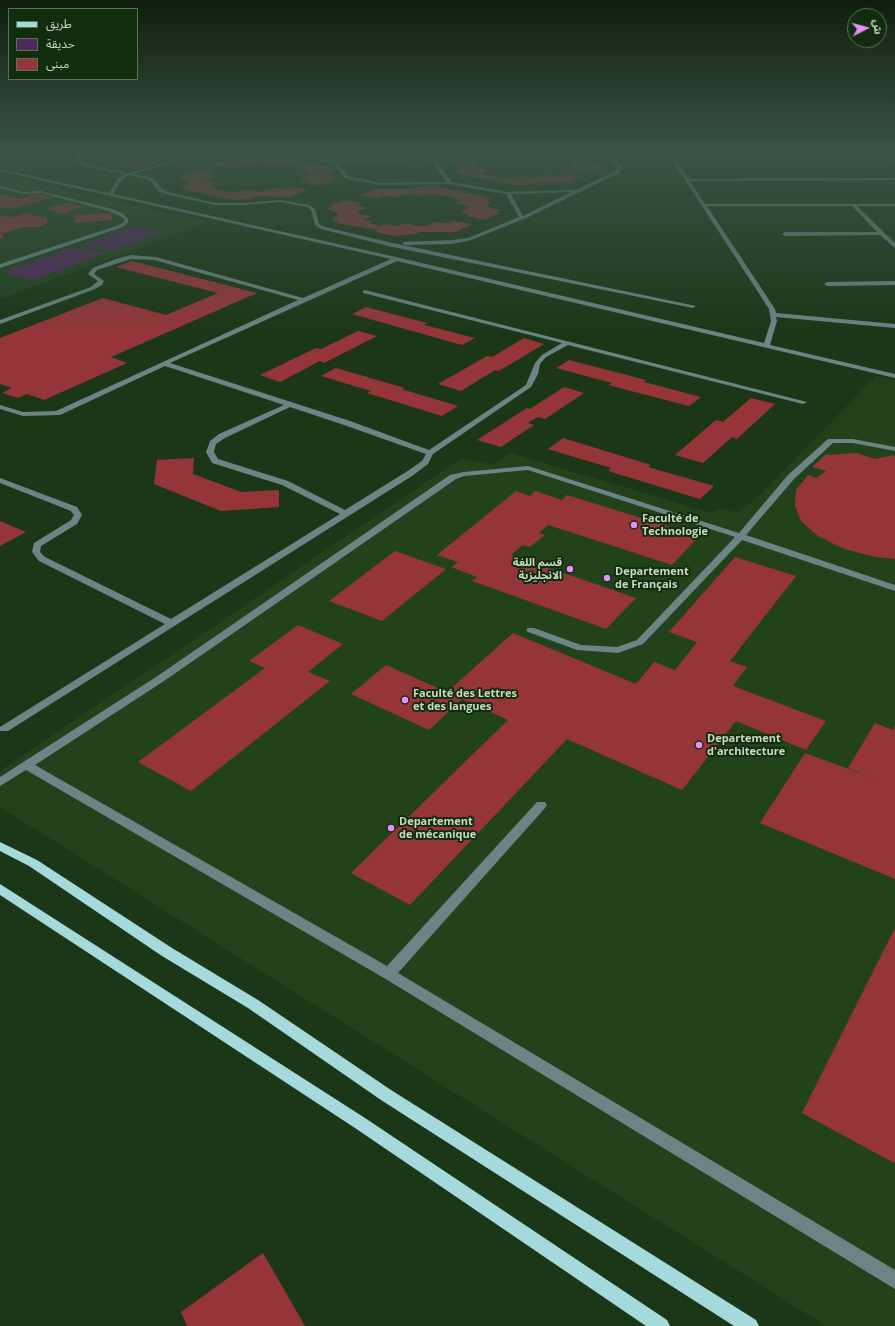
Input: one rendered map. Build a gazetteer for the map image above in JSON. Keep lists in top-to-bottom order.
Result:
{
  "places": [
    "Faculté de Technologie",
    "قسم اللغة الانجليزية",
    "Departement de Français",
    "Faculté des Lettres et des langues",
    "Departement d'architecture",
    "Departement de mécanique"
  ],
  "legend": ["طريق", "حديقة", "مبنى"],
  "north": "right"
}
